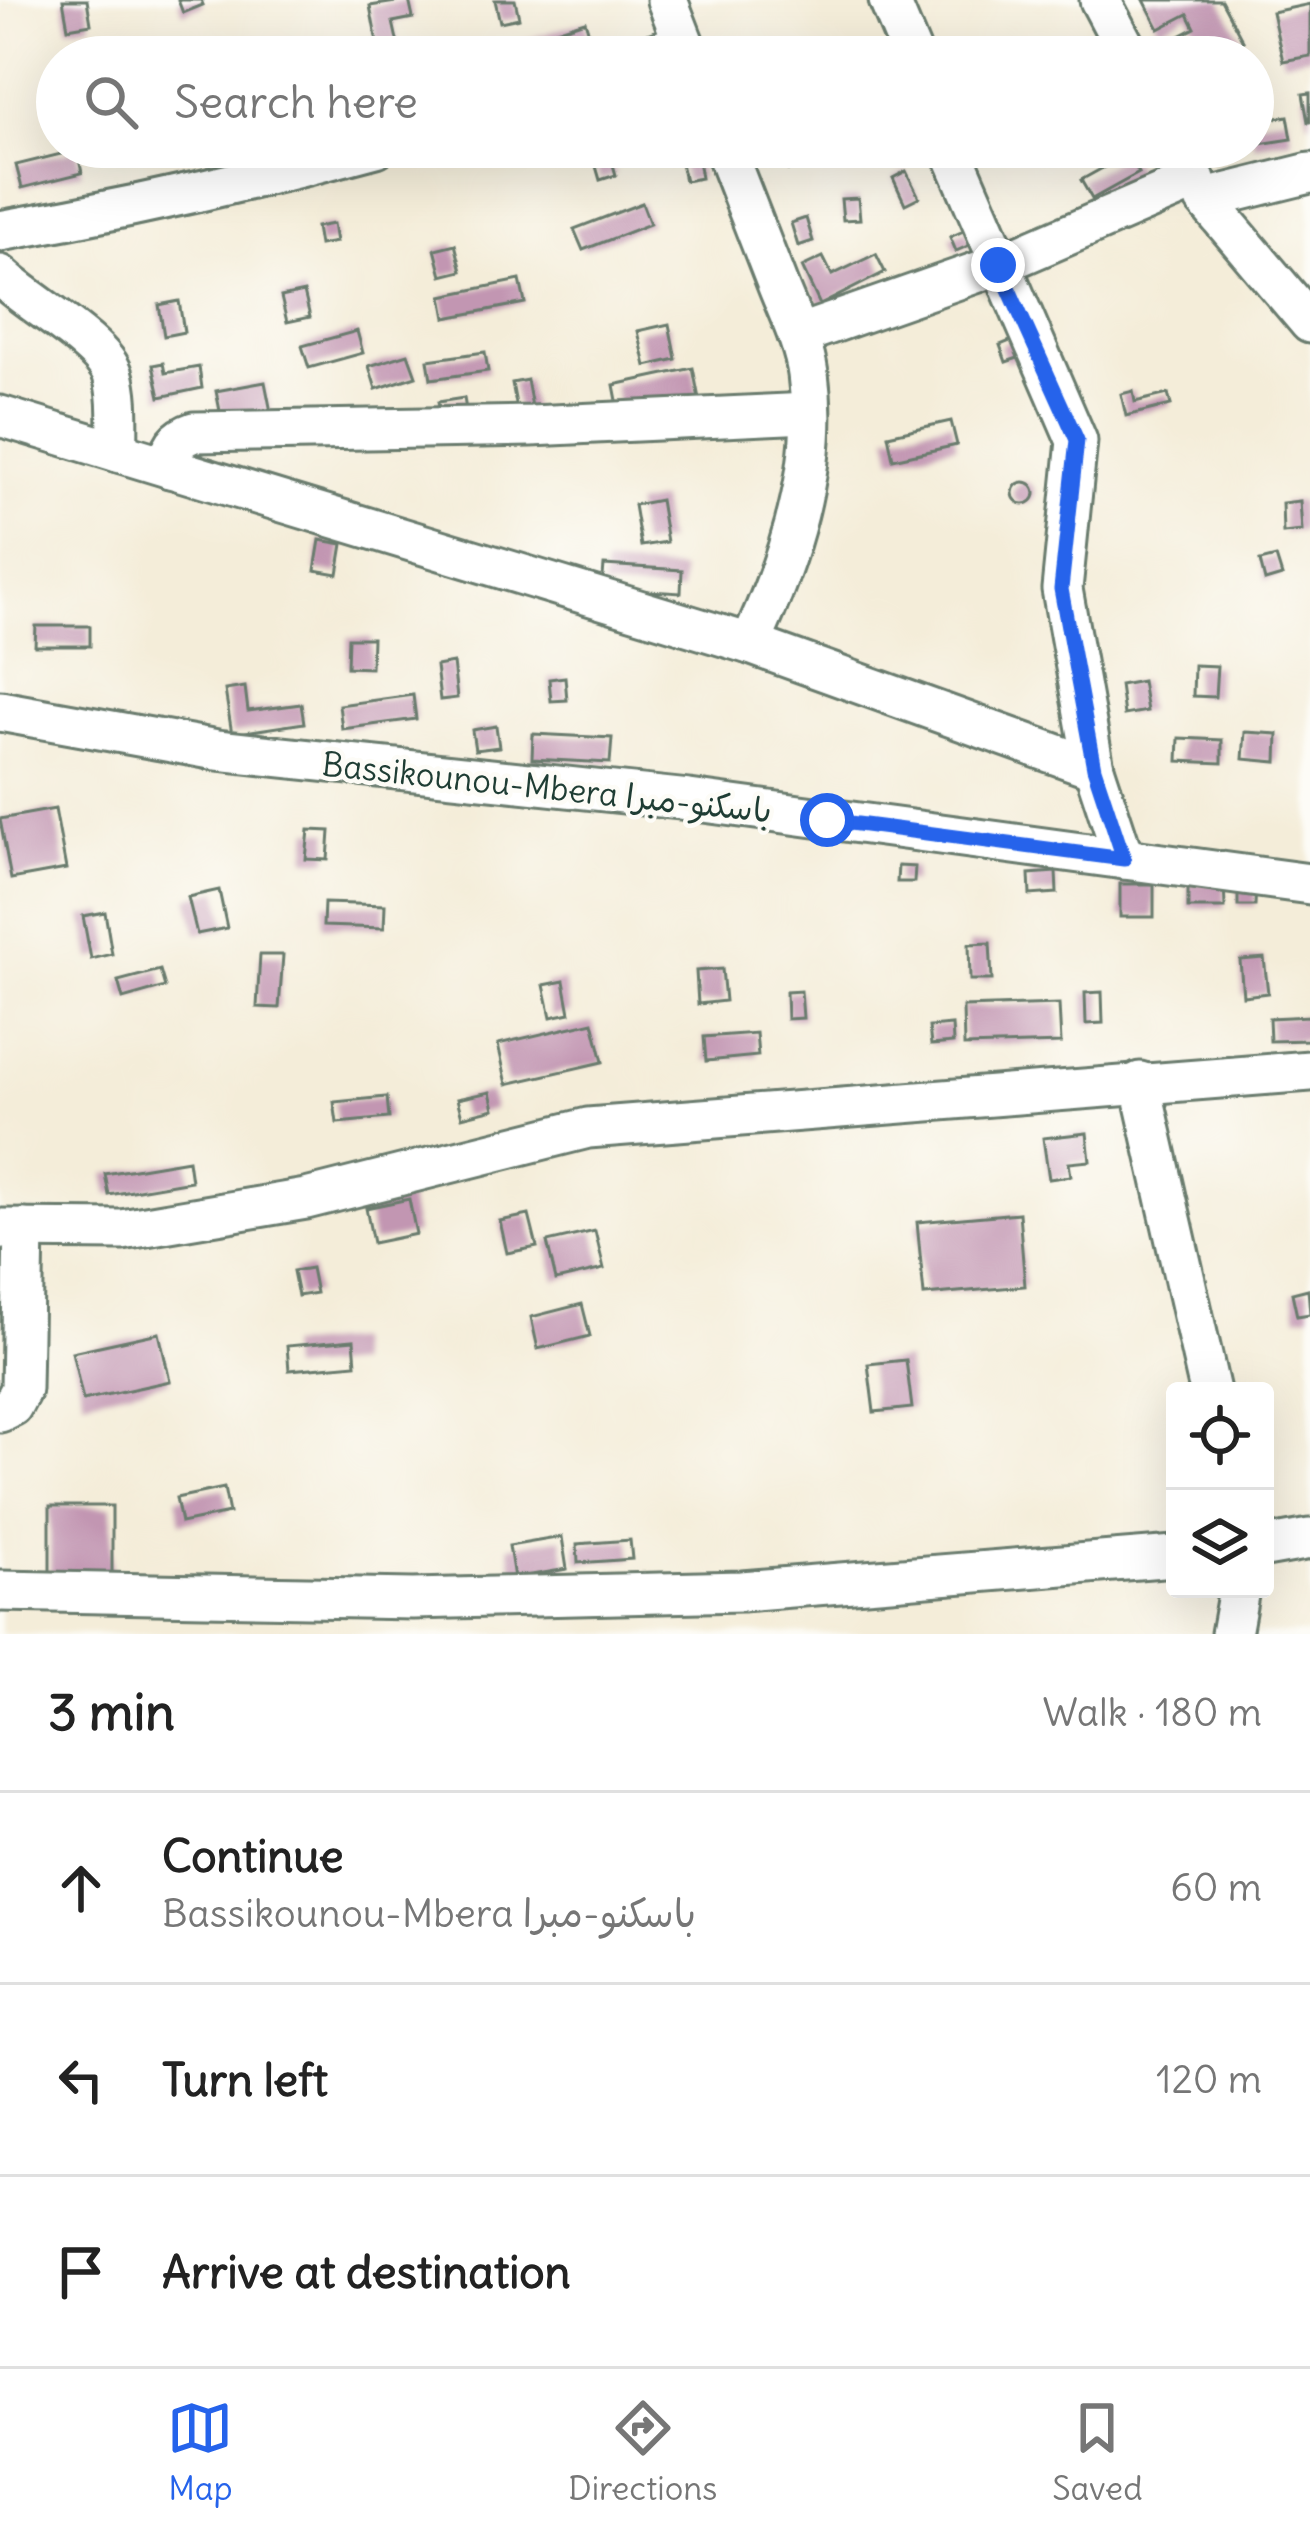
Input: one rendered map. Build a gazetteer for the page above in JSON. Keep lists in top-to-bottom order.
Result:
{
  "streets": {
    "street": ["Bassikounou-Mbera باسكنو-مبرا"]
  },
  "page": {
    "search": "Search here",
    "heading": ["3 min", "Walk · 180 m"],
    "list": [
      ["Continue", "Bassikounou-Mbera باسكنو-مبرا", "60 m"],
      ["Turn left", "120 m"],
      "Arrive at destination"
    ],
    "nav": ["Map", "Directions", "Saved"]
  }
}
